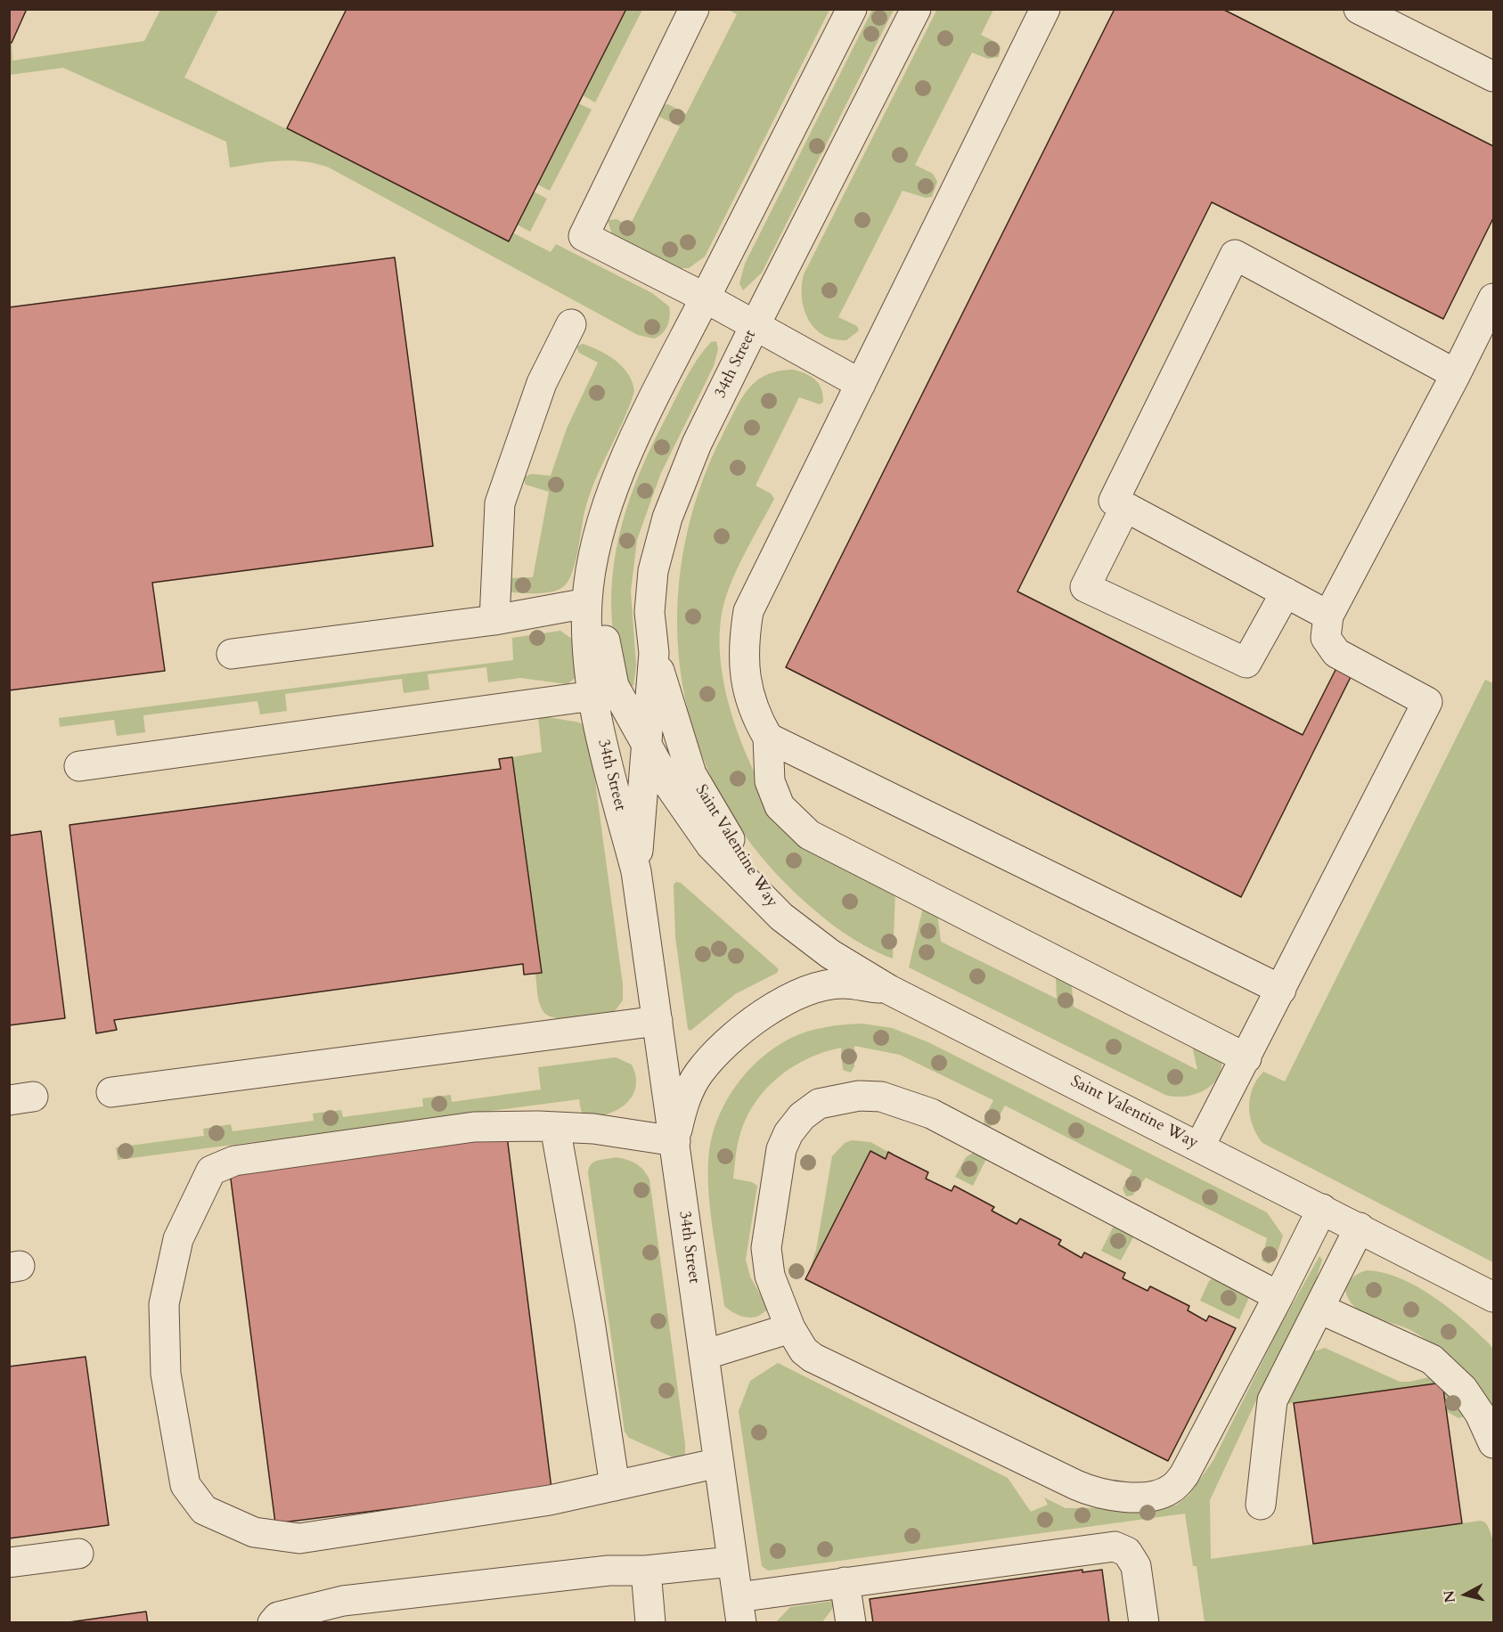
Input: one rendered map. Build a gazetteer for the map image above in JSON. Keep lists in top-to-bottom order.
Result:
{
  "streets": {
    "street": ["34th Street", "Saint Valentine Way"]
  },
  "crossings": [
    ["34th Street", "Saint Valentine Way"]
  ],
  "north": "left"
}
